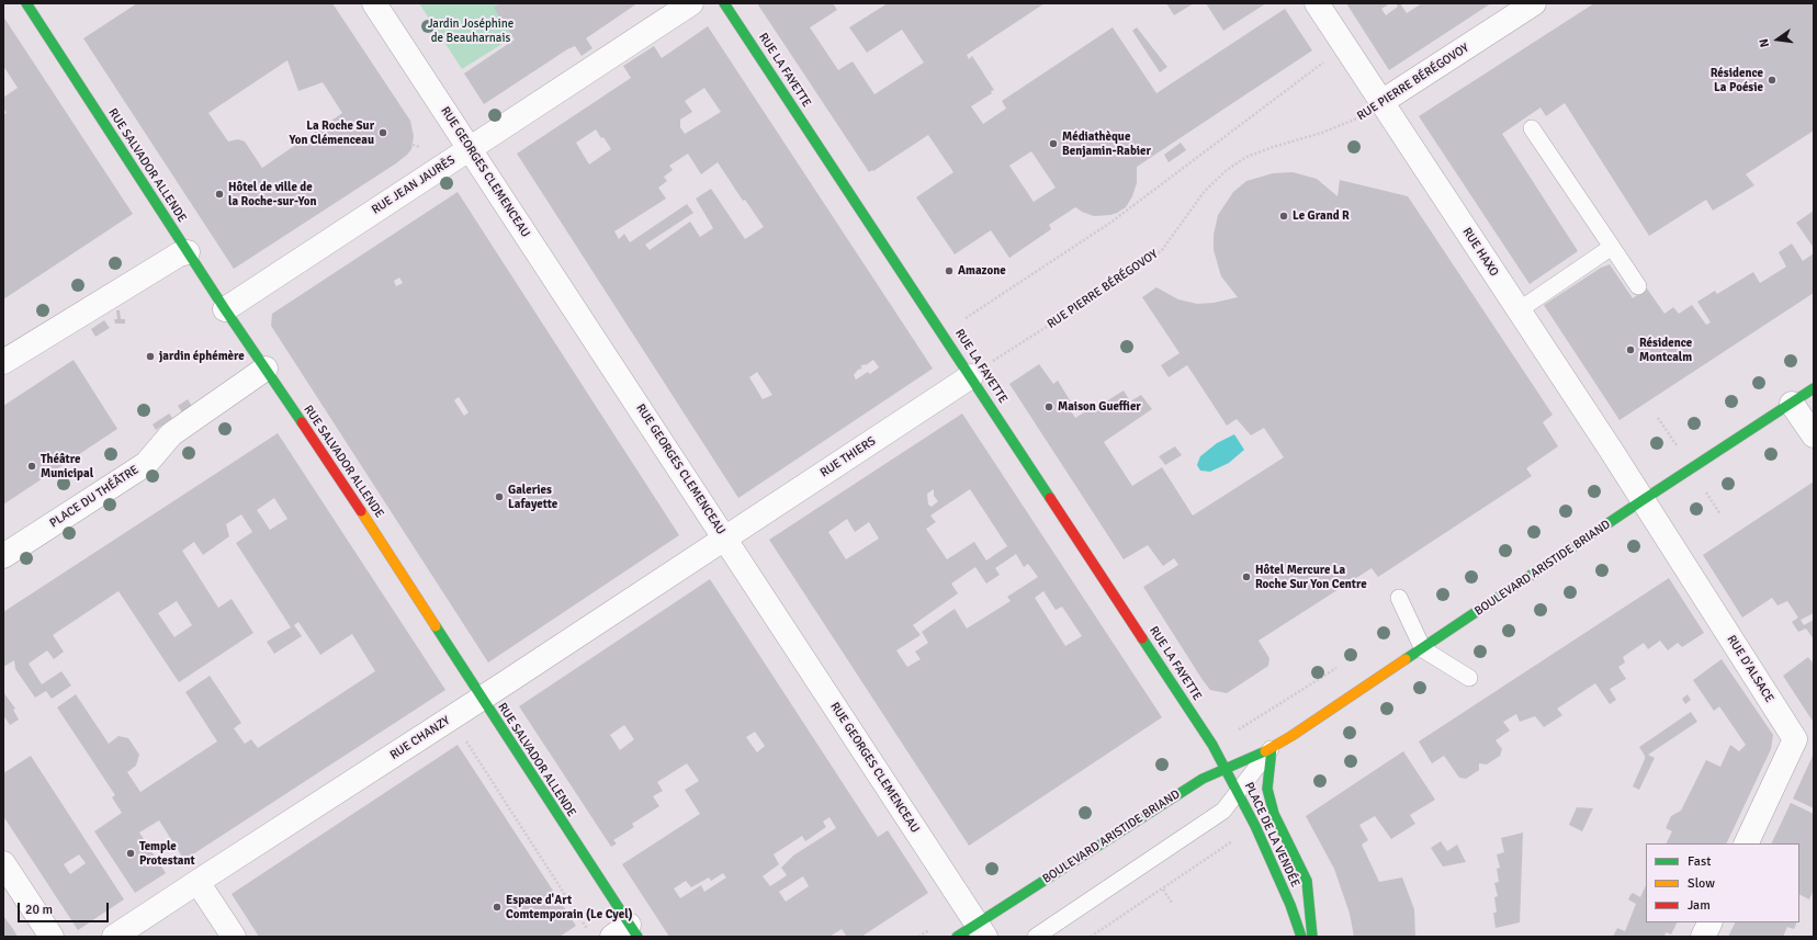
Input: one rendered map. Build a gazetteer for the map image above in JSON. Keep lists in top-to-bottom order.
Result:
{
  "streets": {
    "street": [
      "RUE LA FAYETTE",
      "RUE PIERRE BÉRÉGOVOY",
      "RUE SALVADOR ALLENDE",
      "RUE GEORGES CLEMENCEAU",
      "RUE JEAN JAURÈS",
      "RUE HAXO",
      "RUE THIERS",
      "PLACE DU THÉÂTRE",
      "BOULEVARD ARISTIDE BRIAND",
      "RUE D'ALSACE",
      "RUE CHANZY",
      "PLACE DE LA VENDÉE"
    ]
  },
  "crossings": [
    ["RUE LA FAYETTE", "RUE PIERRE BÉRÉGOVOY"],
    ["RUE LA FAYETTE", "RUE THIERS"],
    ["RUE LA FAYETTE", "PLACE DE LA VENDÉE"],
    ["RUE PIERRE BÉRÉGOVOY", "RUE HAXO"],
    ["RUE PIERRE BÉRÉGOVOY", "RUE THIERS"],
    ["RUE SALVADOR ALLENDE", "RUE JEAN JAURÈS"],
    ["RUE SALVADOR ALLENDE", "PLACE DU THÉÂTRE"],
    ["RUE SALVADOR ALLENDE", "RUE CHANZY"],
    ["RUE GEORGES CLEMENCEAU", "RUE JEAN JAURÈS"],
    ["RUE GEORGES CLEMENCEAU", "RUE THIERS"],
    ["RUE GEORGES CLEMENCEAU", "BOULEVARD ARISTIDE BRIAND"],
    ["RUE GEORGES CLEMENCEAU", "RUE CHANZY"],
    ["RUE HAXO", "BOULEVARD ARISTIDE BRIAND"],
    ["RUE HAXO", "RUE D'ALSACE"],
    ["RUE THIERS", "RUE CHANZY"],
    ["BOULEVARD ARISTIDE BRIAND", "RUE D'ALSACE"],
    ["BOULEVARD ARISTIDE BRIAND", "PLACE DE LA VENDÉE"]
  ],
  "parks": ["Jardin Joséphine de Beauharnais"],
  "places": [
    "Résidence La Poésie",
    "La Roche Sur Yon Clémenceau",
    "Médiathèque Benjamin-Rabier",
    "Hôtel de ville de la Roche-sur-Yon",
    "Le Grand R",
    "Amazone",
    "Résidence Montcalm",
    "jardin éphémère",
    "Maison Gueffier",
    "Théâtre Municipal",
    "Galeries Lafayette",
    "Hôtel Mercure La Roche Sur Yon Centre",
    "Temple Protestant",
    "Espace d'Art Comtemporain (Le Cyel)"
  ],
  "legend": ["Fast", "Slow", "Jam"],
  "scale_bar": "20 m",
  "north": "left"
}
